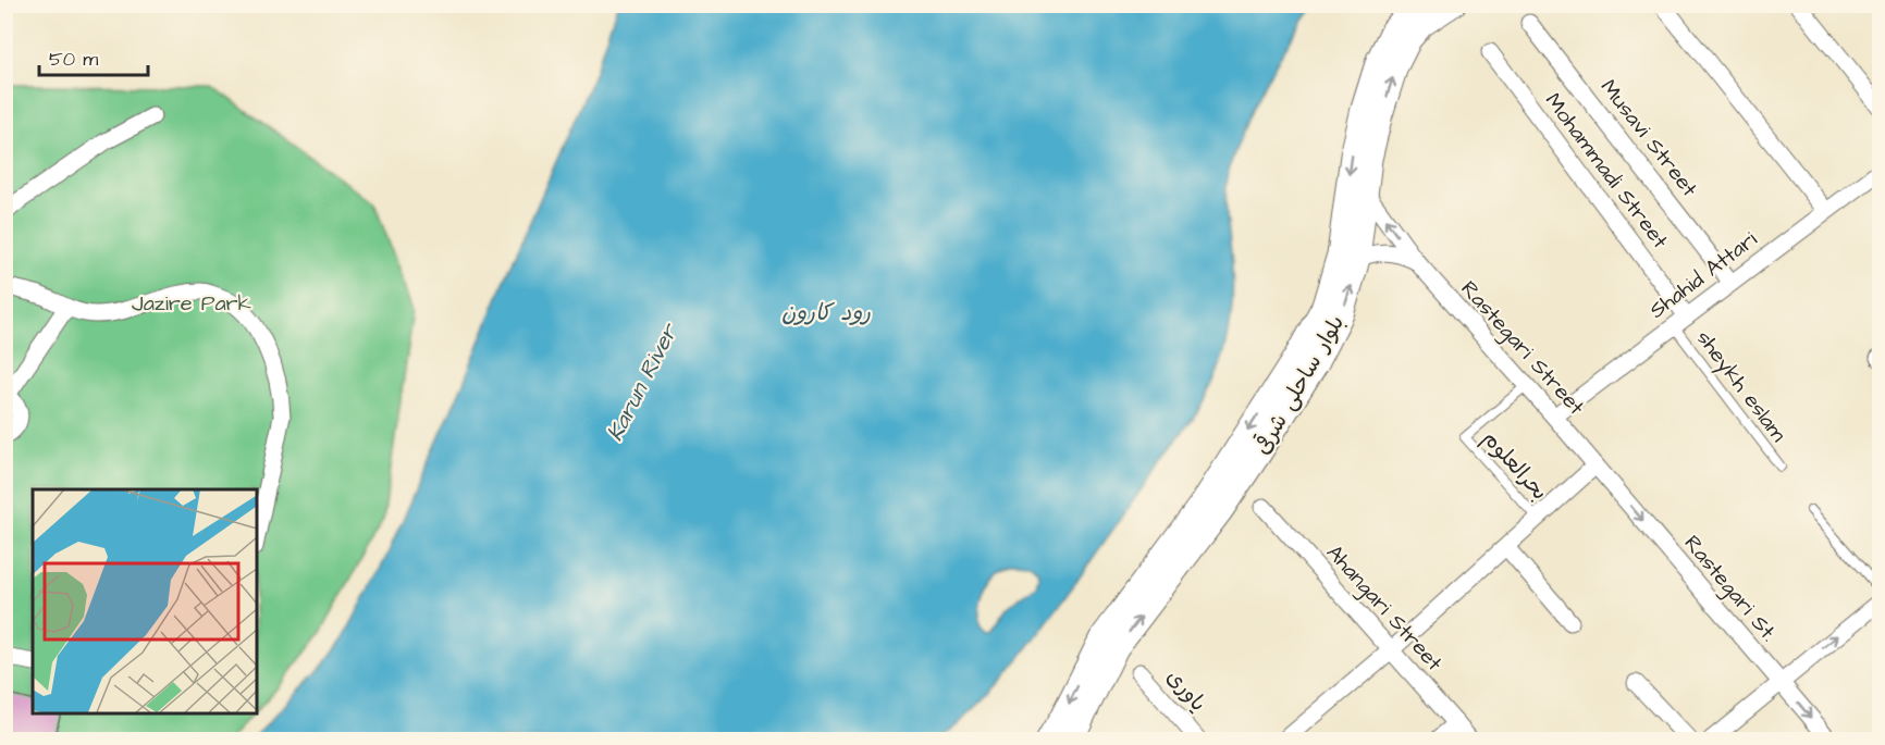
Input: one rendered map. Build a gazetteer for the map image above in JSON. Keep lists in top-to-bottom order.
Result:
{
  "streets": {
    "main road": ["بلوار ساحلی شرقی"],
    "street": [
      "Musavi Street",
      "Mohammadi Street",
      "Shahid Attari",
      "Rastegari Street",
      "Rastegari St.",
      "Ahangari Street",
      "یاوری"
    ],
    "lane": ["sheykh eslam", "بحرالعلوم"]
  },
  "crossings": [
    ["Musavi Street", "Shahid Attari"],
    ["Mohammadi Street", "Shahid Attari"],
    ["Mohammadi Street", "sheykh eslam"],
    ["Shahid Attari", "Rastegari Street"],
    ["Shahid Attari", "sheykh eslam"],
    ["Rastegari Street", "بلوار ساحلی شرقی"],
    ["Rastegari Street", "بحرالعلوم"],
    ["Rastegari Street", "Rastegari St."]
  ],
  "water": ["رود کارون", "Karun River"],
  "parks": ["Jazire Park"],
  "scale_bar": "50 m"
}
